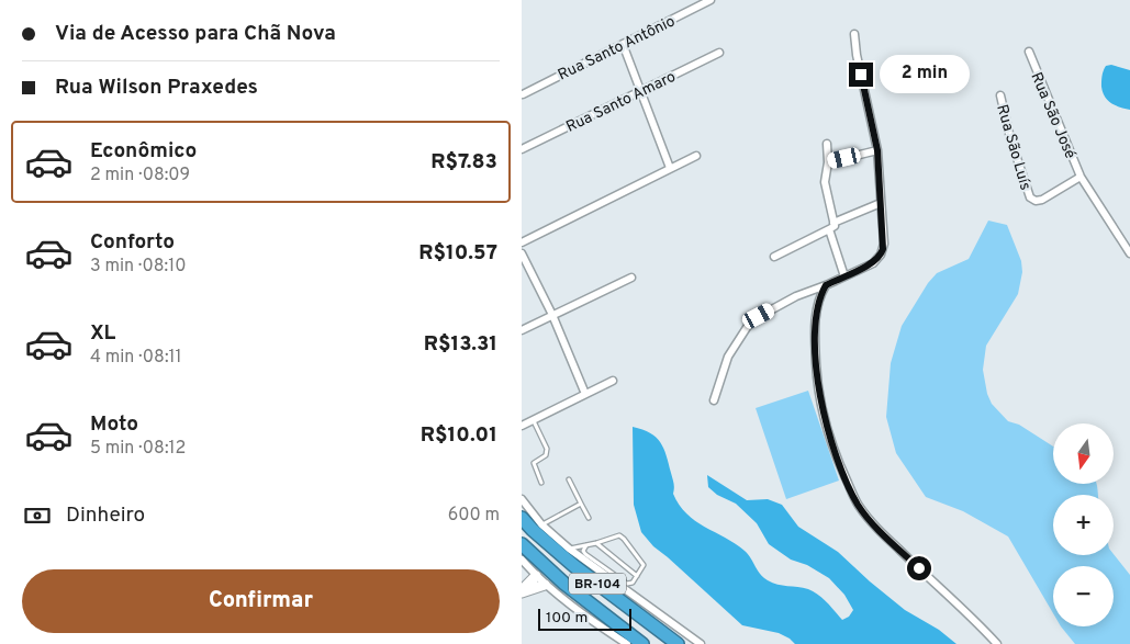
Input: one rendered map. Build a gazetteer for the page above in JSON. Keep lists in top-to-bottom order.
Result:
{
  "streets": {
    "highway": ["BR-104"],
    "street": [
      "Rua Santo Antônio",
      "Rua Santo Amaro",
      "Rua São José",
      "Rua São Luís"
    ]
  },
  "crossings": [
    ["Rua São José", "Rua São Luís"]
  ],
  "scale_bar": "100 m",
  "north": "bottom",
  "page": {
    "banner": ["Via de Acesso para Chã Nova", "Rua Wilson Praxedes"],
    "bubble": "2 min",
    "list": [
      {
        "name": "Econômico",
        "note": "2 min · 08:09",
        "value": "R$7.83"
      },
      {
        "name": "Conforto",
        "note": "3 min · 08:10",
        "value": "R$10.57"
      },
      {
        "name": "XL",
        "note": "4 min · 08:11",
        "value": "R$13.31"
      },
      {
        "name": "Moto",
        "note": "5 min · 08:12",
        "value": "R$10.01"
      }
    ],
    "map_buttons": ["+", "−"],
    "pay": ["Dinheiro", "600 m"],
    "buttons": "Confirmar",
    "scale": "100 m"
  }
}
